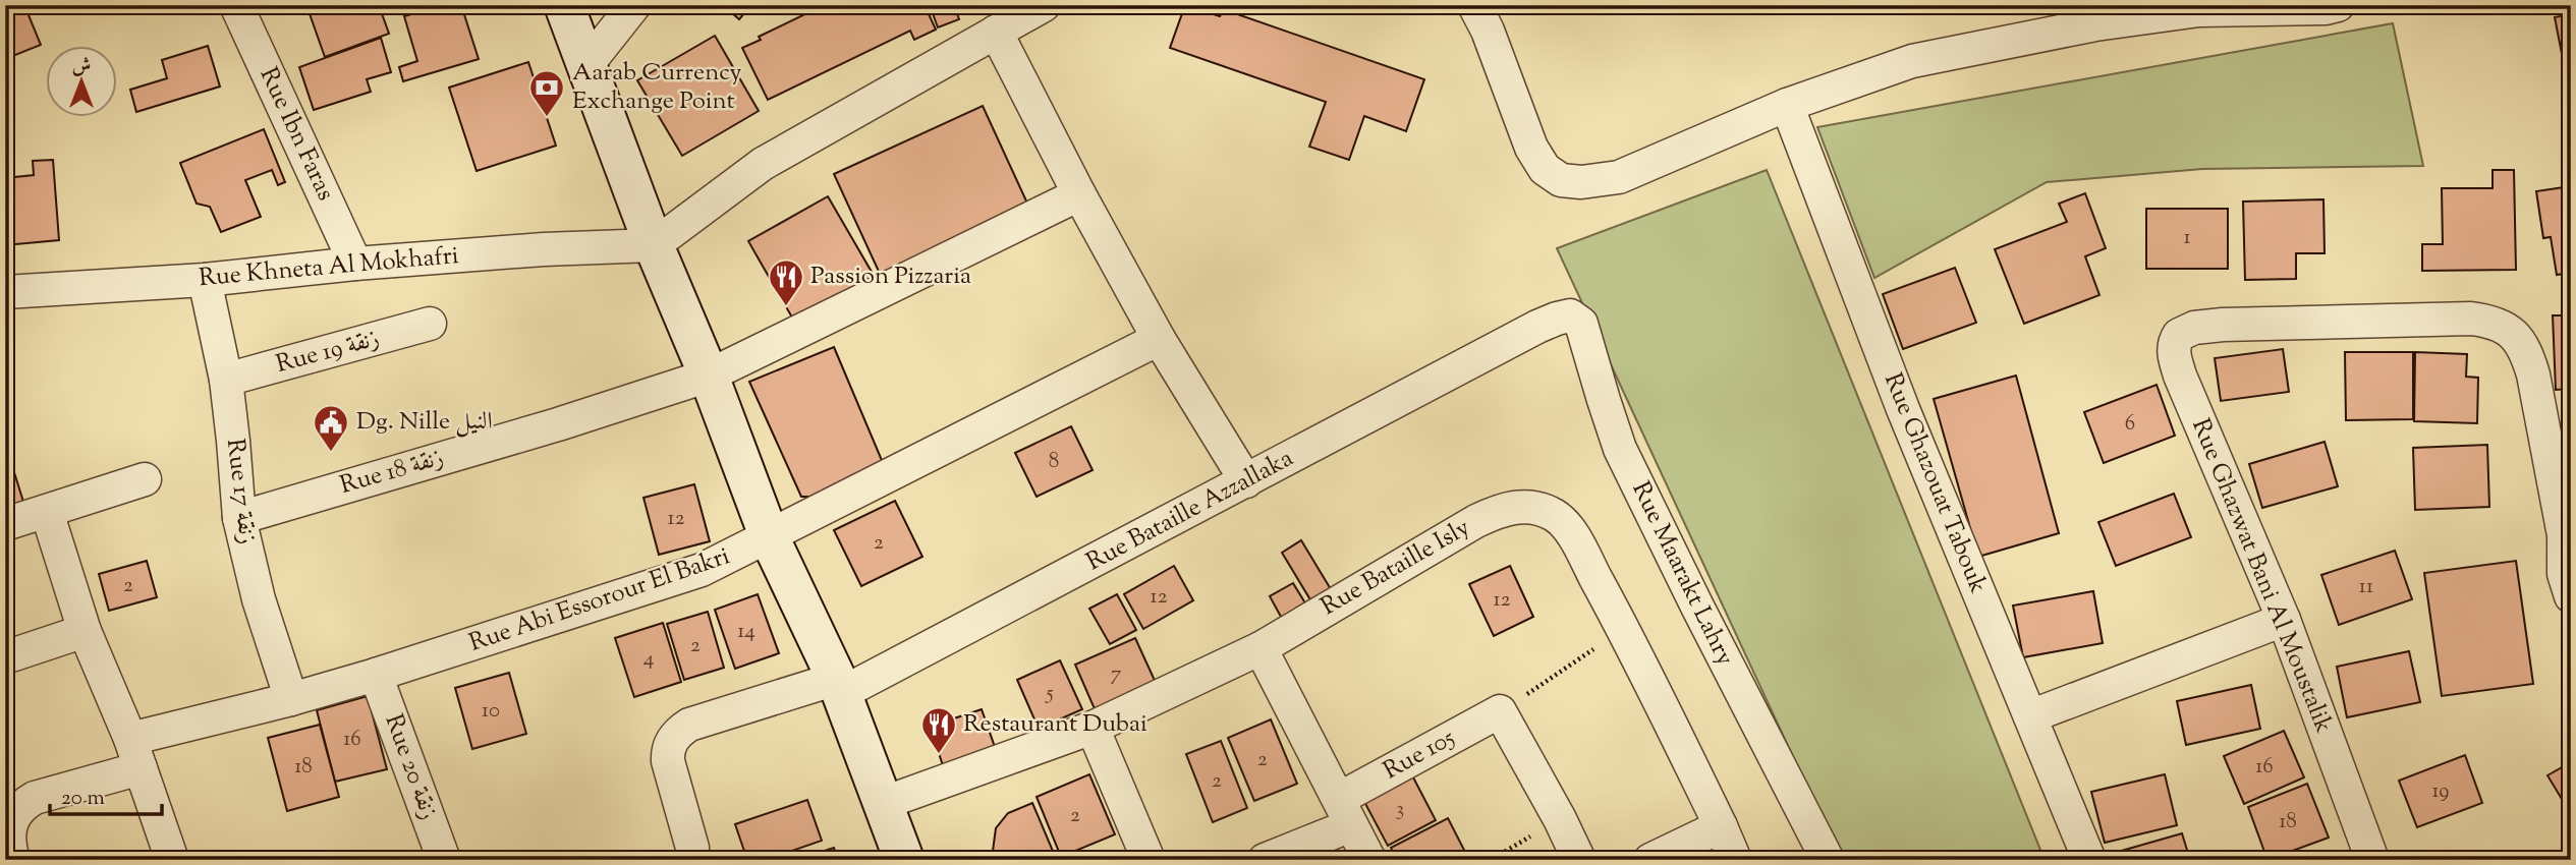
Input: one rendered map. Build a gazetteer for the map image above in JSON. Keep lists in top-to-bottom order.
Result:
{
  "streets": {
    "street": [
      "Rue Ibn Faras",
      "Rue Khneta Al Mokhafri",
      "Rue 19 زنقة",
      "Rue 18 زنقة",
      "Rue Ghazouat Tabouk",
      "Rue 17 زنقة",
      "Rue Bataille Azzallaka",
      "Rue Bataille Isly",
      "Rue Maarakt Lahry",
      "Rue Ghazwat Bani Al Moustalik",
      "Rue Abi Essorour El Bakri",
      "Rue 105",
      "Rue 20 زنقة"
    ]
  },
  "crossings": [
    ["Rue Ibn Faras", "Rue Khneta Al Mokhafri"],
    ["Rue Khneta Al Mokhafri", "Rue 17 زنقة"],
    ["Rue 19 زنقة", "Rue 17 زنقة"],
    ["Rue 18 زنقة", "Rue 17 زنقة"],
    ["Rue 17 زنقة", "Rue Abi Essorour El Bakri"],
    ["Rue Bataille Azzallaka", "Rue Maarakt Lahry"],
    ["Rue Abi Essorour El Bakri", "Rue 20 زنقة"]
  ],
  "places": {
    "bank": ["Aarab Currency Exchange Point"],
    "restaurant": ["Passion Pizzaria", "Restaurant Dubai"],
    "public building": ["Dg. Nille النيل"]
  },
  "house_numbers": [
    "1",
    "6",
    "8",
    "12",
    "2",
    "2",
    "11",
    "12",
    "12",
    "14",
    "2",
    "4",
    "7",
    "5",
    "10",
    "16",
    "2",
    "18",
    "16",
    "2",
    "19",
    "3",
    "2",
    "18"
  ],
  "scale_bar": "20 m",
  "north": "top"
}
